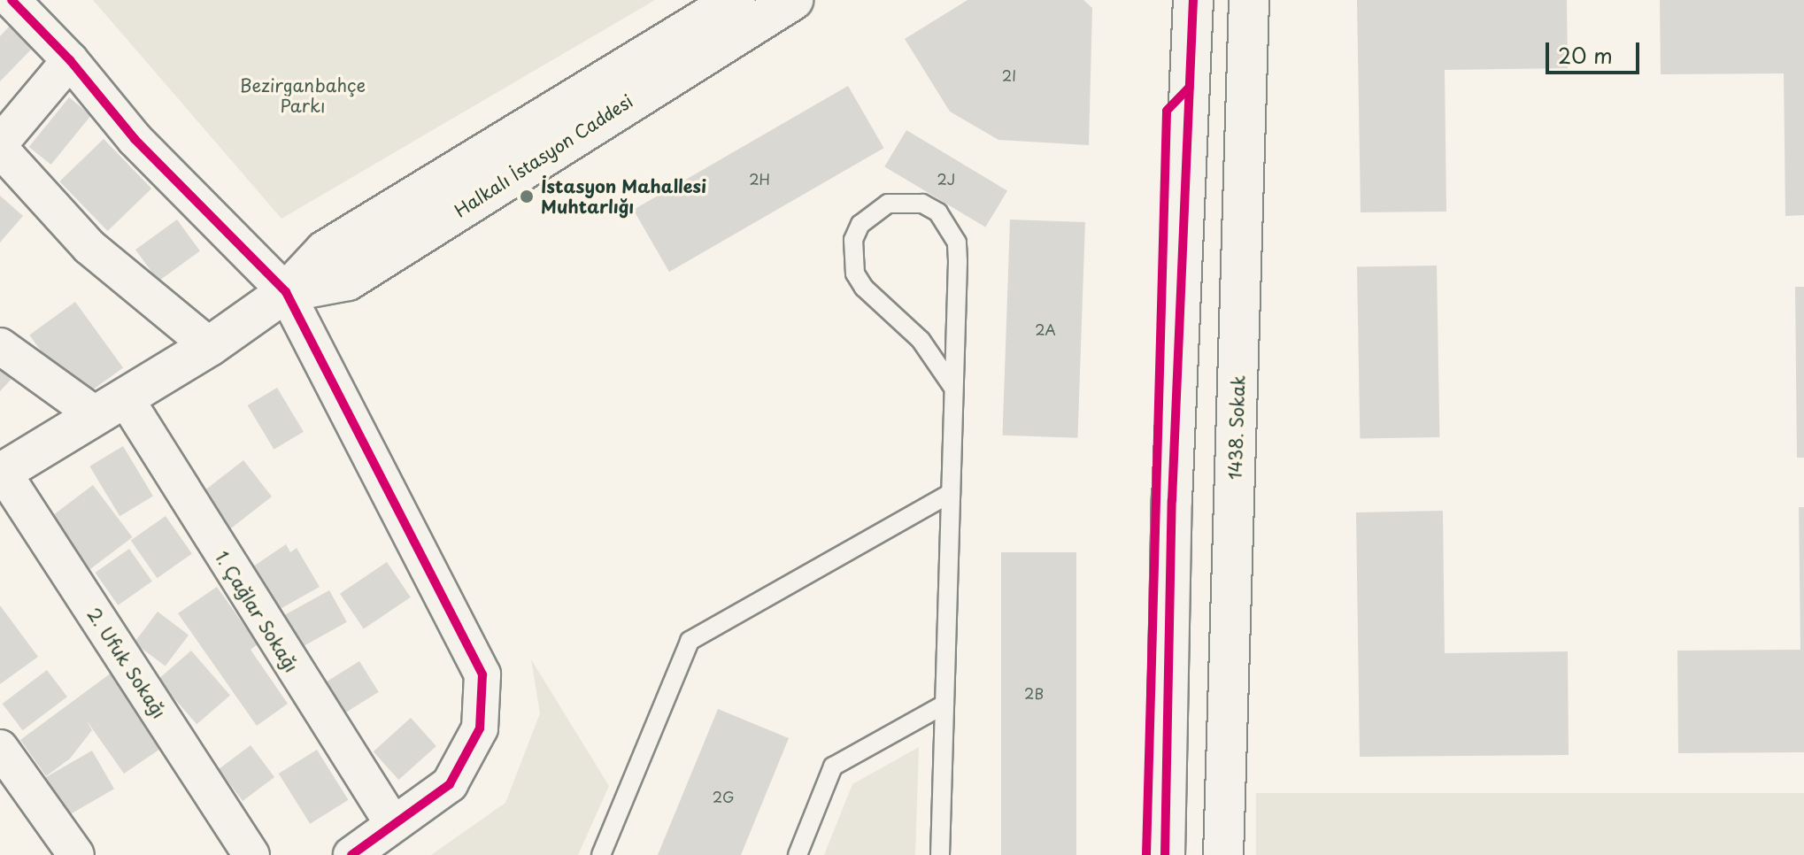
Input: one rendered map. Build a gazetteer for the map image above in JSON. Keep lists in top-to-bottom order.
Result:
{
  "streets": {
    "street": [
      "Halkalı İstasyon Caddesi",
      "1438. Sokak",
      "1. Çağlar Sokağı",
      "2. Ufuk Sokağı"
    ]
  },
  "crossings": [
    ["Halkalı İstasyon Caddesi", "1. Çağlar Sokağı"],
    ["Halkalı İstasyon Caddesi", "2. Ufuk Sokağı"]
  ],
  "parks": ["Bezirganbahçe Parkı"],
  "places": ["İstasyon Mahallesi Muhtarlığı"],
  "house_numbers": [
    "2I",
    "2H",
    "2J",
    "2A",
    "2B",
    "2G"
  ],
  "scale_bar": "20 m"
}
